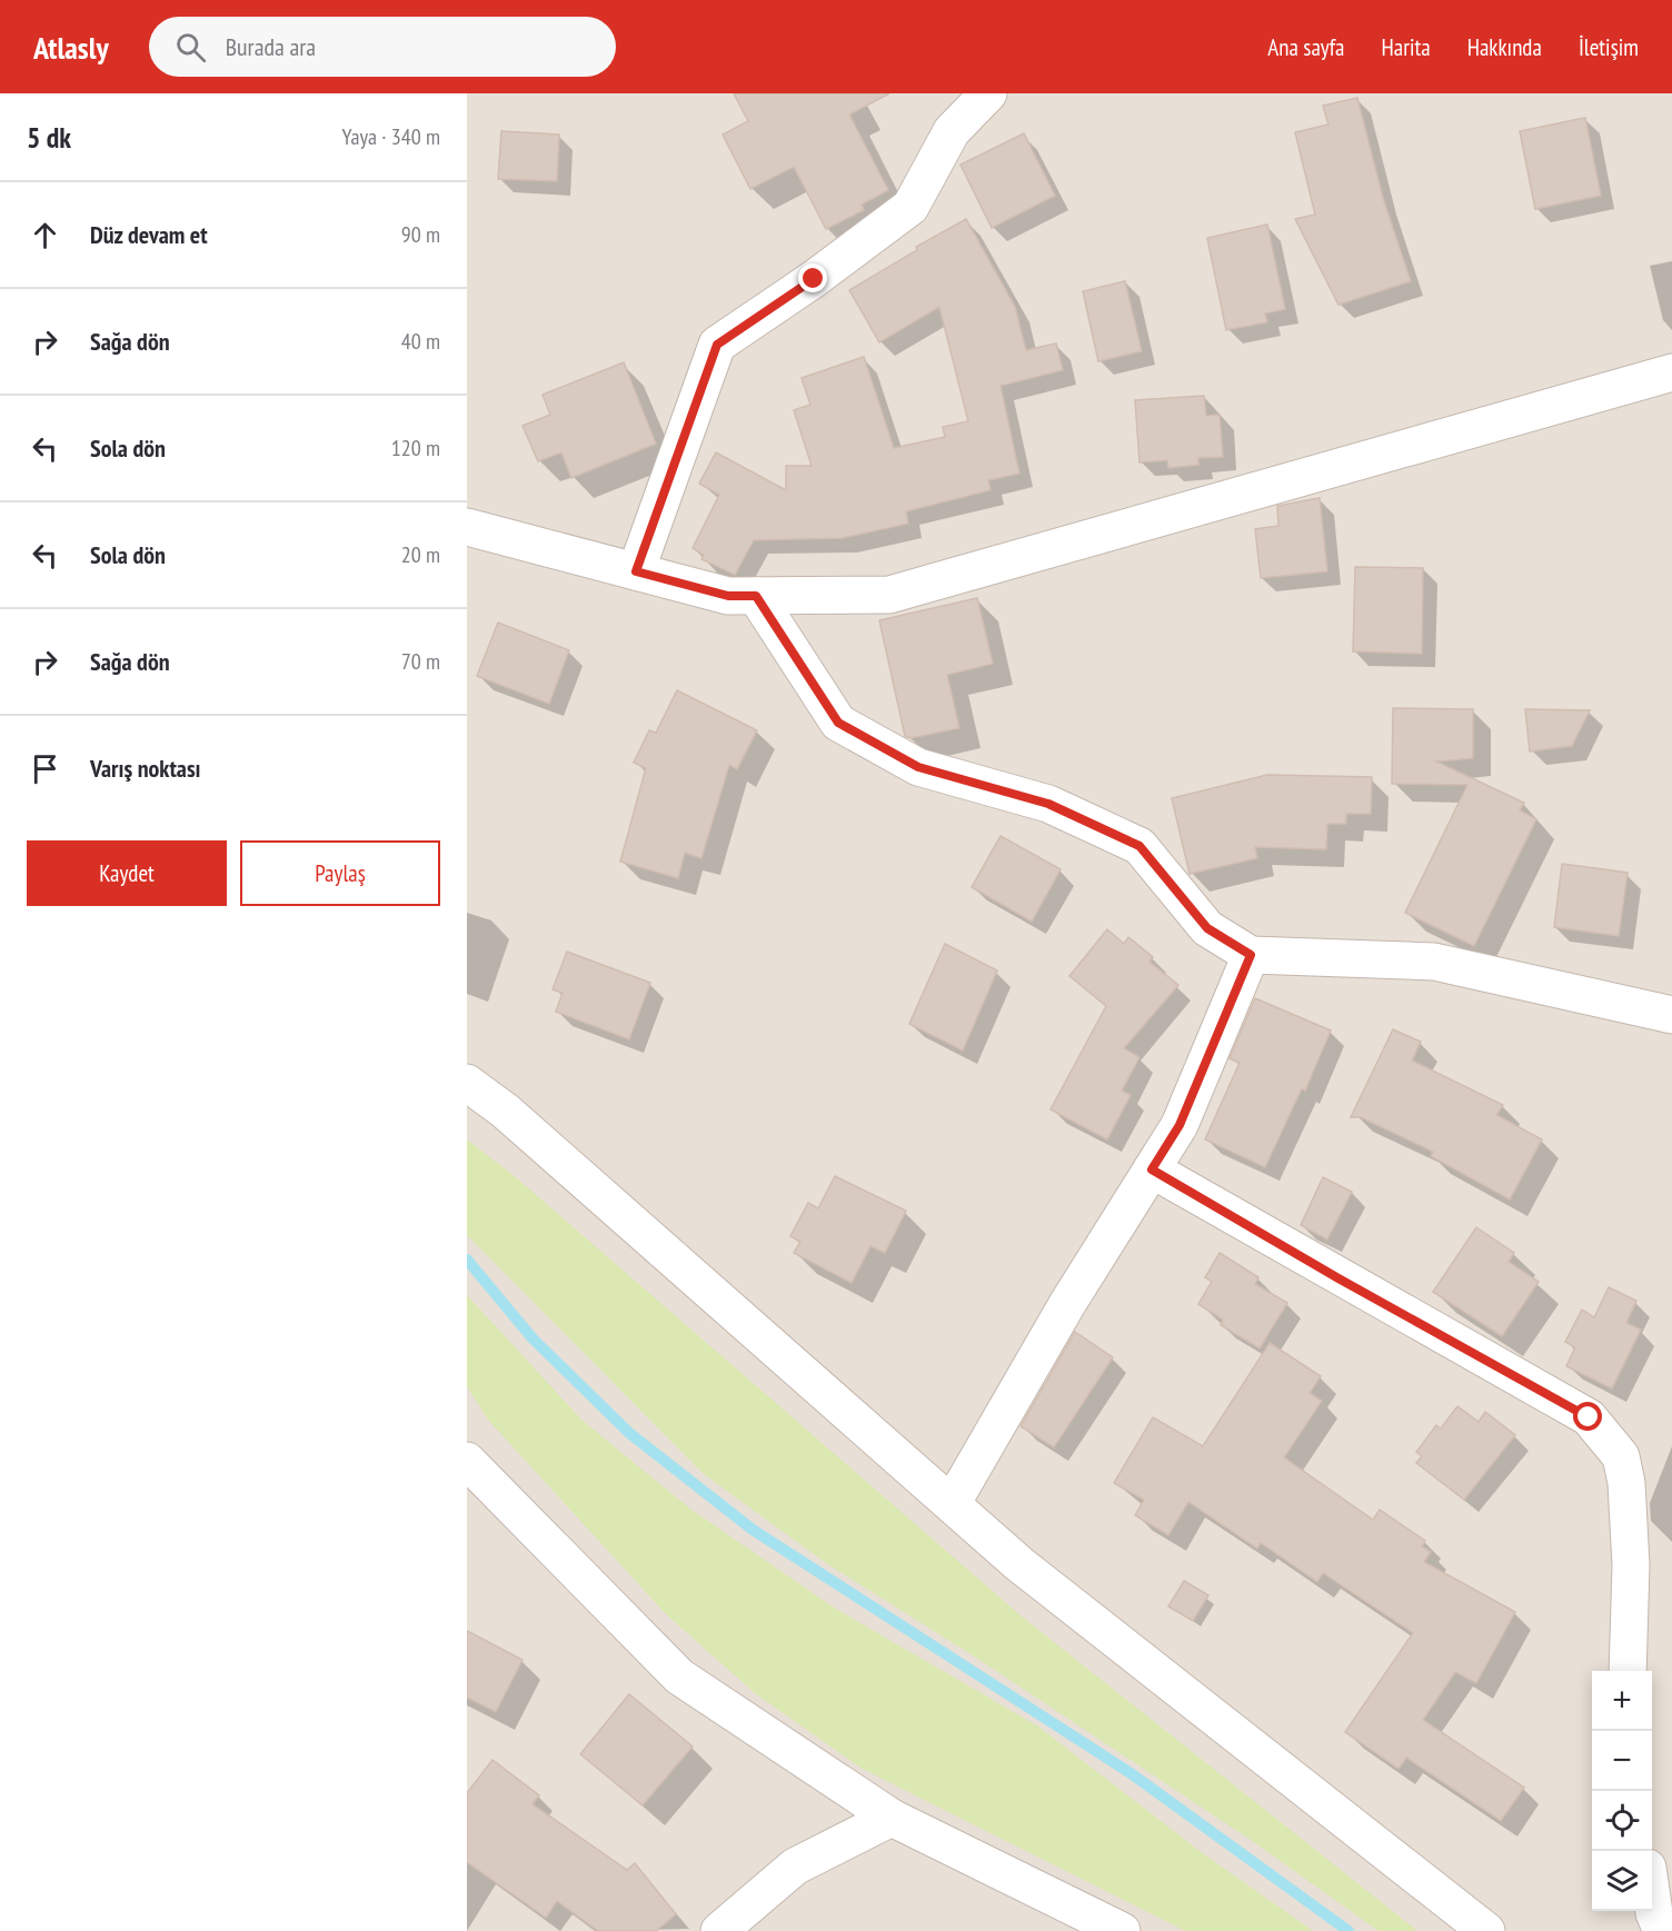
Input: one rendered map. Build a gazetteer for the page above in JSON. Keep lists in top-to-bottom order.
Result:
{
  "page": {
    "header": "Atlasly",
    "search": "Burada ara",
    "nav": [
      "Ana sayfa",
      "Harita",
      "Hakkında",
      "İletişim"
    ],
    "heading": ["5 dk", "Yaya · 340 m"],
    "list": [
      ["Düz devam et", "90 m"],
      ["Sağa dön", "40 m"],
      ["Sola dön", "120 m"],
      ["Sola dön", "20 m"],
      ["Sağa dön", "70 m"],
      "Varış noktası"
    ],
    "buttons": ["Kaydet", "Paylaş"],
    "map_buttons": ["+", "−"]
  }
}
